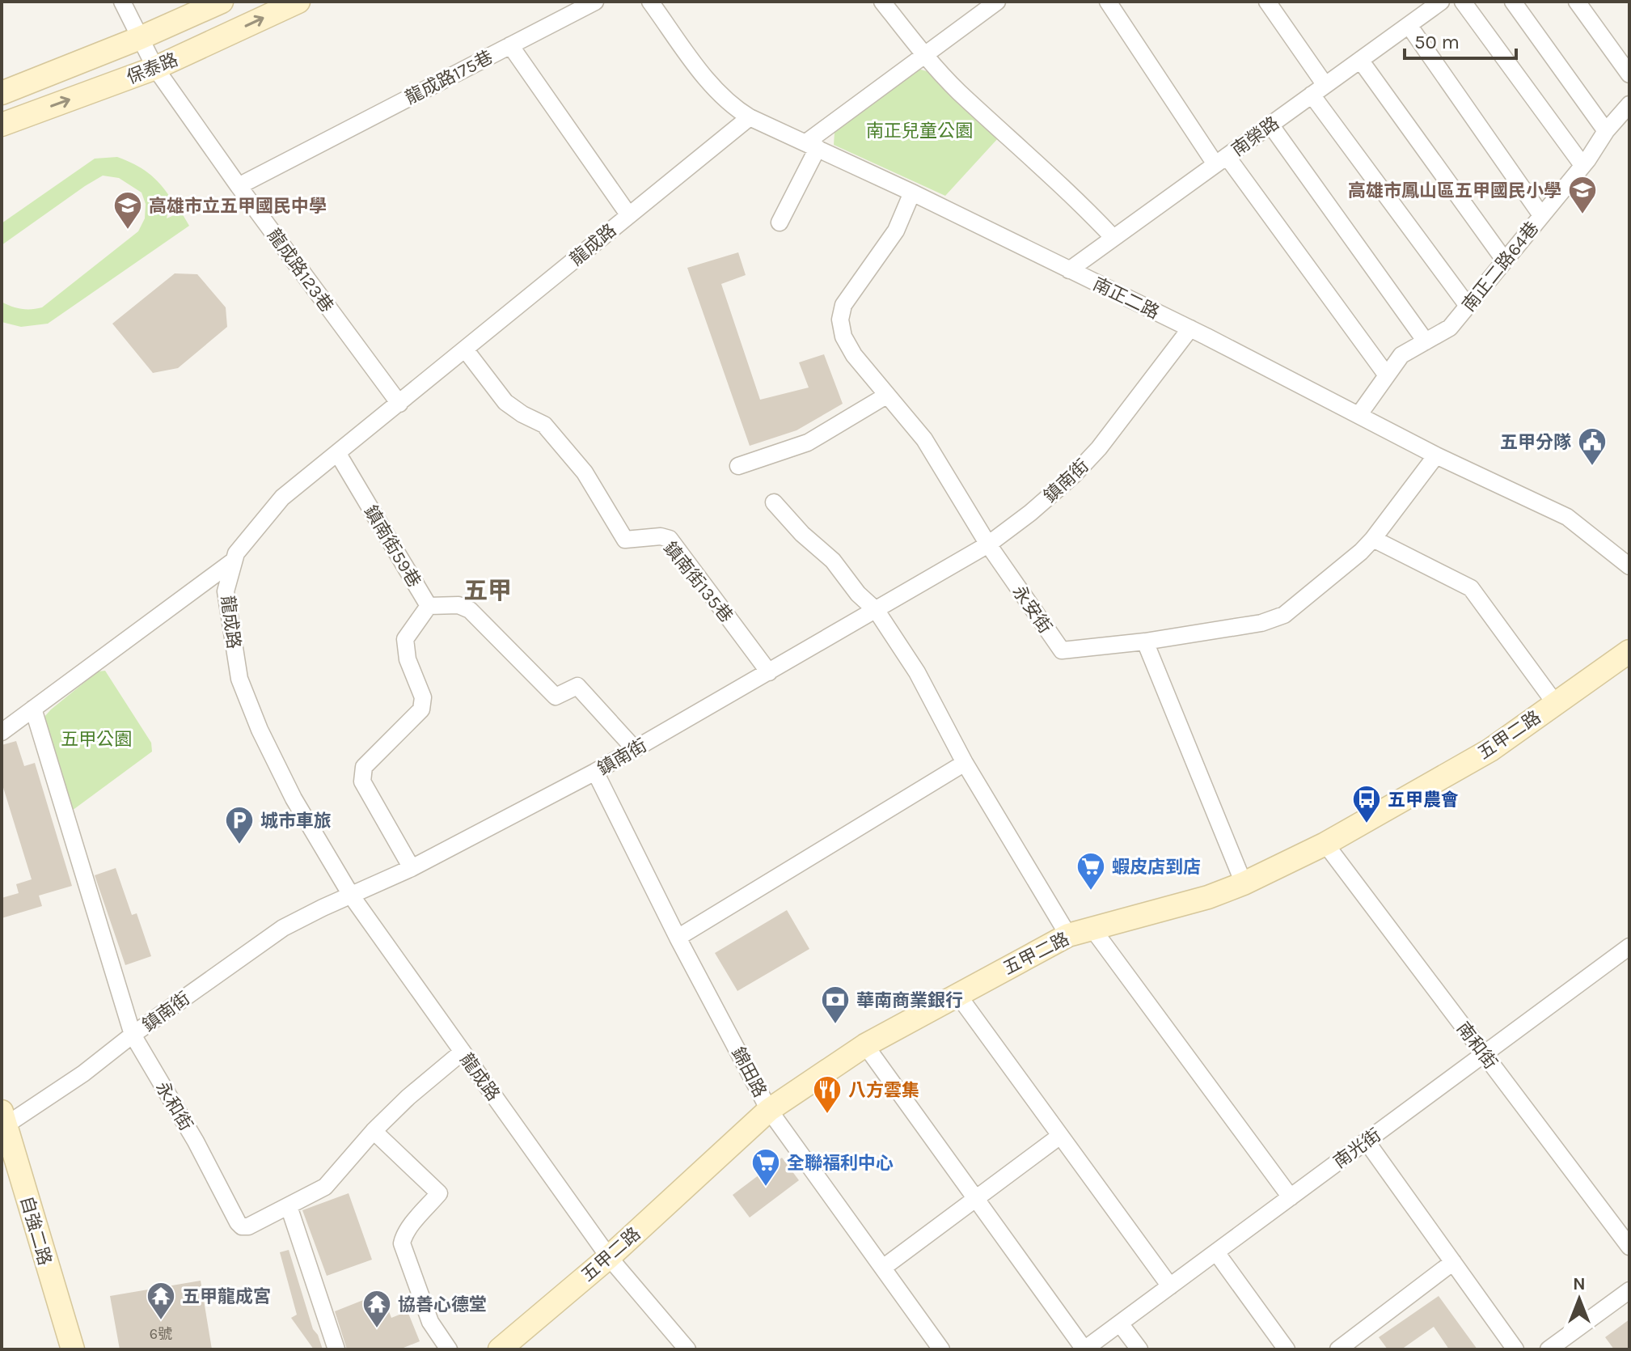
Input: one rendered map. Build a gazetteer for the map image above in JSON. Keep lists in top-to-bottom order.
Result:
{
  "streets": {
    "main road": ["保泰路", "五甲二路", "自強二路"],
    "street": [
      "龍成路175巷",
      "南榮路",
      "龍成路",
      "南正二路64巷",
      "龍成路123巷",
      "南正二路",
      "鎮南街",
      "鎮南街59巷",
      "鎮南街135巷",
      "永安街",
      "南和街",
      "錦田路",
      "永和街",
      "南光街"
    ]
  },
  "crossings": [
    ["保泰路", "龍成路123巷"],
    ["龍成路175巷", "龍成路"],
    ["龍成路175巷", "龍成路123巷"],
    ["南榮路", "南正二路"],
    ["龍成路", "龍成路123巷"],
    ["龍成路", "南正二路"],
    ["龍成路", "鎮南街"],
    ["龍成路", "鎮南街59巷"],
    ["龍成路", "鎮南街135巷"],
    ["龍成路", "五甲二路"],
    ["龍成路", "永和街"],
    ["南正二路64巷", "南正二路"],
    ["南正二路", "鎮南街"],
    ["南正二路", "永安街"],
    ["鎮南街", "鎮南街59巷"],
    ["鎮南街", "鎮南街135巷"],
    ["鎮南街", "永安街"],
    ["鎮南街", "錦田路"],
    ["鎮南街", "永和街"],
    ["鎮南街", "自強二路"],
    ["五甲二路", "南和街"],
    ["五甲二路", "錦田路"],
    ["南和街", "南光街"]
  ],
  "districts": ["五甲"],
  "parks": ["南正兒童公園", "五甲公園"],
  "places": {
    "school or university": ["高雄市鳳山區五甲國民小學", "高雄市立五甲國民中學"],
    "public building": ["五甲分隊"],
    "bus stop": ["五甲農會"],
    "parking": ["城市車旅"],
    "supermarket": ["蝦皮店到店", "全聯福利中心"],
    "bank": ["華南商業銀行"],
    "restaurant": ["八方雲集"],
    "temple": ["五甲龍成宮", "協善心德堂"]
  },
  "house_numbers": ["6號"],
  "scale_bar": "50 m",
  "north": "top"
}
